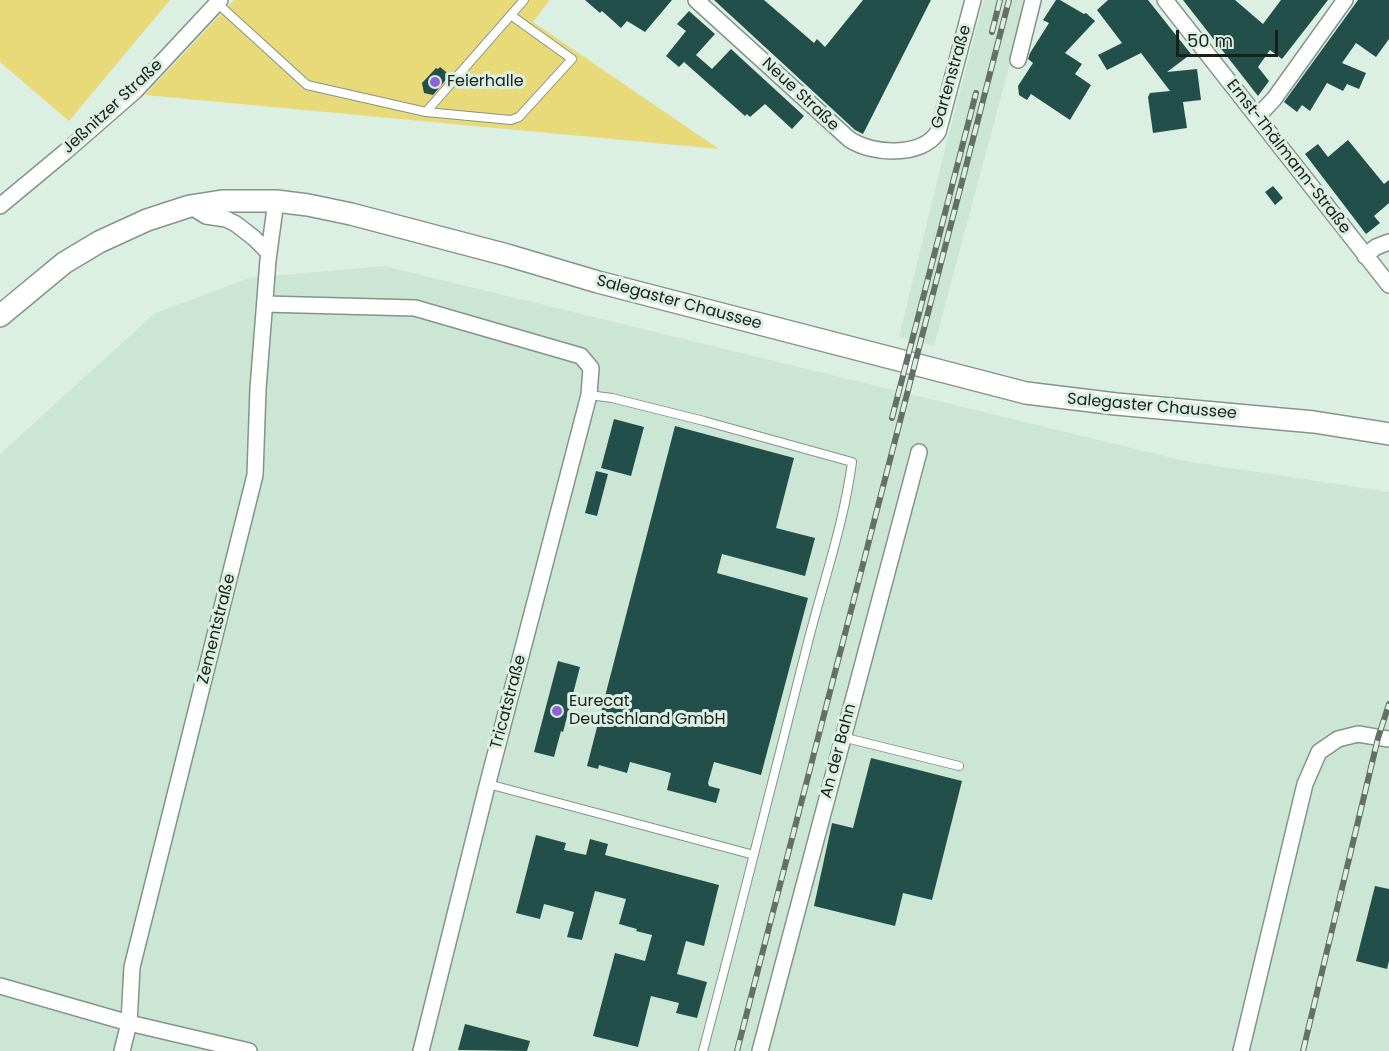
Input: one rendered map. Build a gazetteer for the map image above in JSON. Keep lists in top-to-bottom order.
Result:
{
  "streets": {
    "main road": ["Salegaster Chaussee"],
    "street": [
      "Gartenstraße",
      "Neue Straße",
      "Jeßnitzer Straße",
      "Ernst-Thälmann-Straße",
      "Zementstraße",
      "Tricatstraße",
      "An der Bahn"
    ]
  },
  "crossings": [
    ["Gartenstraße", "Neue Straße"],
    ["Salegaster Chaussee", "Zementstraße"],
    ["Zementstraße", "Tricatstraße"]
  ],
  "places": ["Feierhalle", "Eurecat Deutschland GmbH"],
  "scale_bar": "50 m"
}
